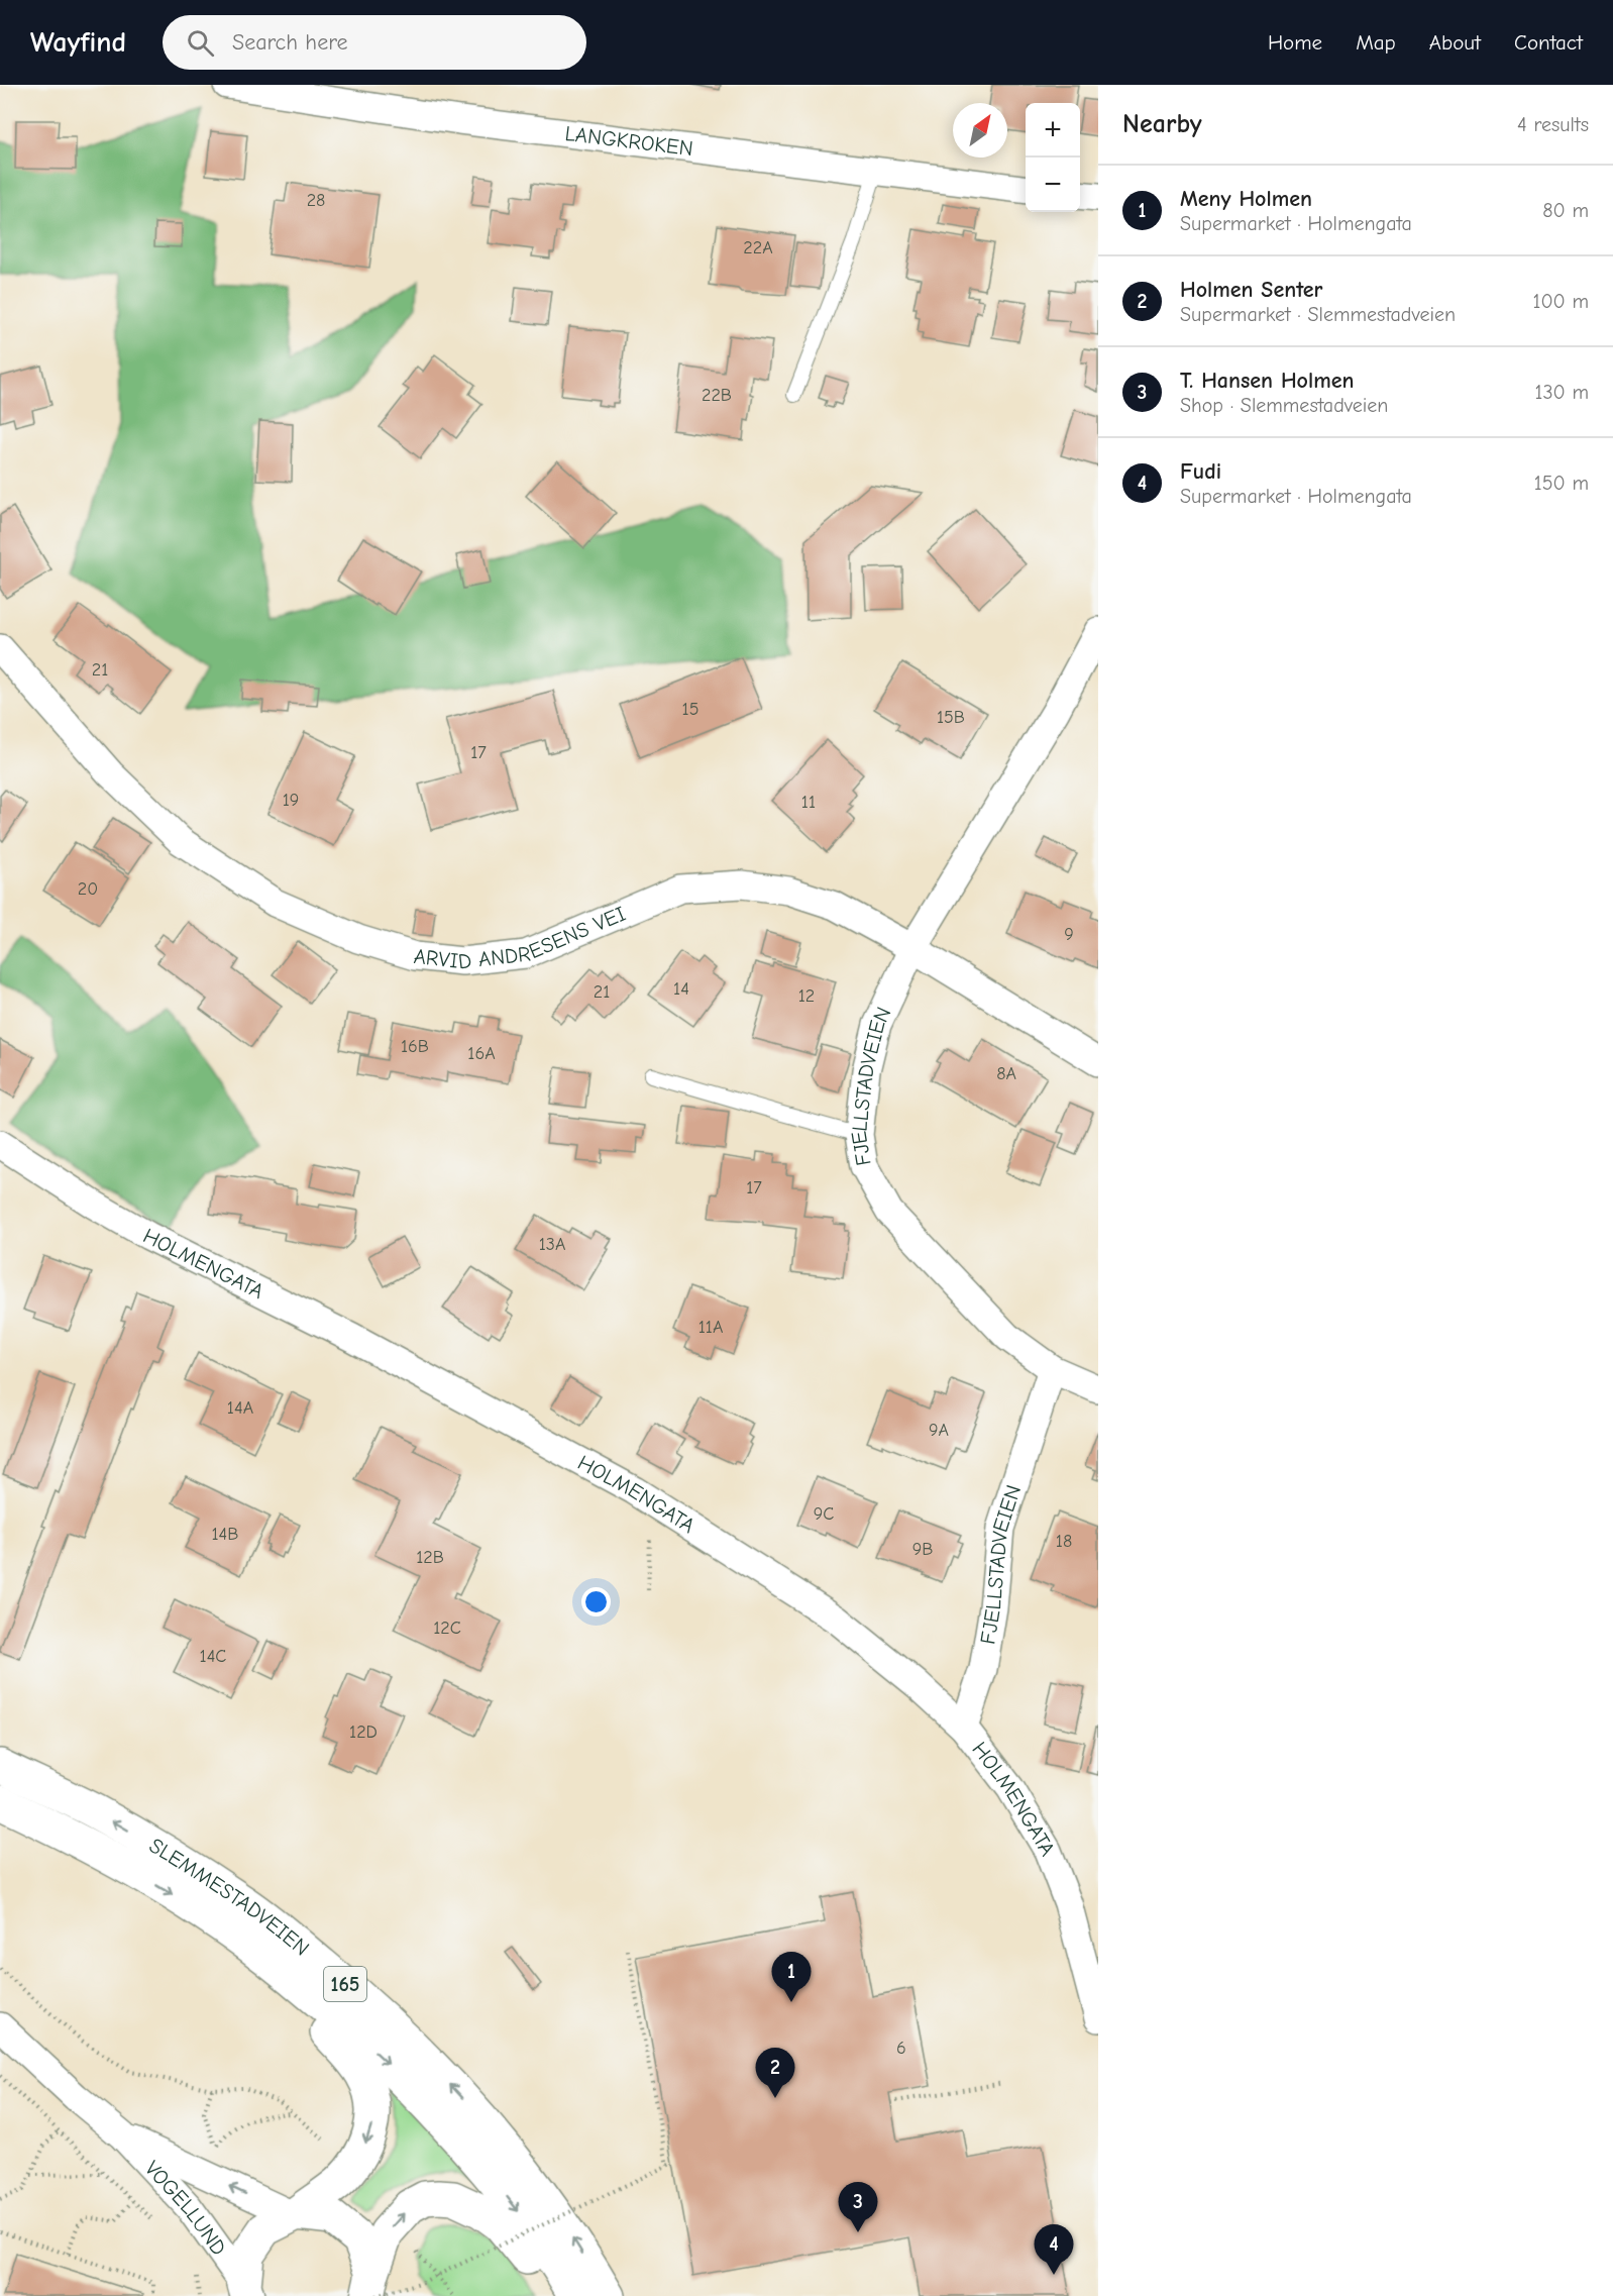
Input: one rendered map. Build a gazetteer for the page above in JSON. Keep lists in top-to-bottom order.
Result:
{
  "streets": {
    "main road": ["SLEMMESTADVEIEN", "165"],
    "street": [
      "LANGKROKEN",
      "ARVID ANDRESENS VEI",
      "FJELLSTADVEIEN",
      "HOLMENGATA",
      "VOGELLUND"
    ]
  },
  "crossings": [
    ["ARVID ANDRESENS VEI", "FJELLSTADVEIEN"],
    ["FJELLSTADVEIEN", "HOLMENGATA"],
    ["SLEMMESTADVEIEN", "165"],
    ["165", "VOGELLUND"]
  ],
  "house_numbers": [
    "28",
    "22A",
    "22B",
    "21",
    "15",
    "15B",
    "17",
    "19",
    "11",
    "20",
    "9",
    "14",
    "21",
    "12",
    "16B",
    "16A",
    "8A",
    "17",
    "13A",
    "11A",
    "14A",
    "9A",
    "9C",
    "14B",
    "18",
    "9B",
    "12B",
    "12C",
    "14C",
    "12D",
    "6"
  ],
  "north": "top right",
  "page": {
    "header": "Wayfind",
    "search": "Search here",
    "nav": [
      "Home",
      "Map",
      "About",
      "Contact"
    ],
    "heading": ["Nearby", "4 results"],
    "map_buttons": ["+", "−"],
    "list": [
      {
        "mark": "1",
        "name": "Meny Holmen",
        "note": "Supermarket · Holmengata",
        "value": "80 m"
      },
      {
        "mark": "2",
        "name": "Holmen Senter",
        "note": "Supermarket · Slemmestadveien",
        "value": "100 m"
      },
      {
        "mark": "3",
        "name": "T. Hansen Holmen",
        "note": "Shop · Slemmestadveien",
        "value": "130 m"
      },
      {
        "mark": "4",
        "name": "Fudi",
        "note": "Supermarket · Holmengata",
        "value": "150 m"
      }
    ],
    "pins": [
      "1",
      "2",
      "3",
      "4"
    ]
  }
}
